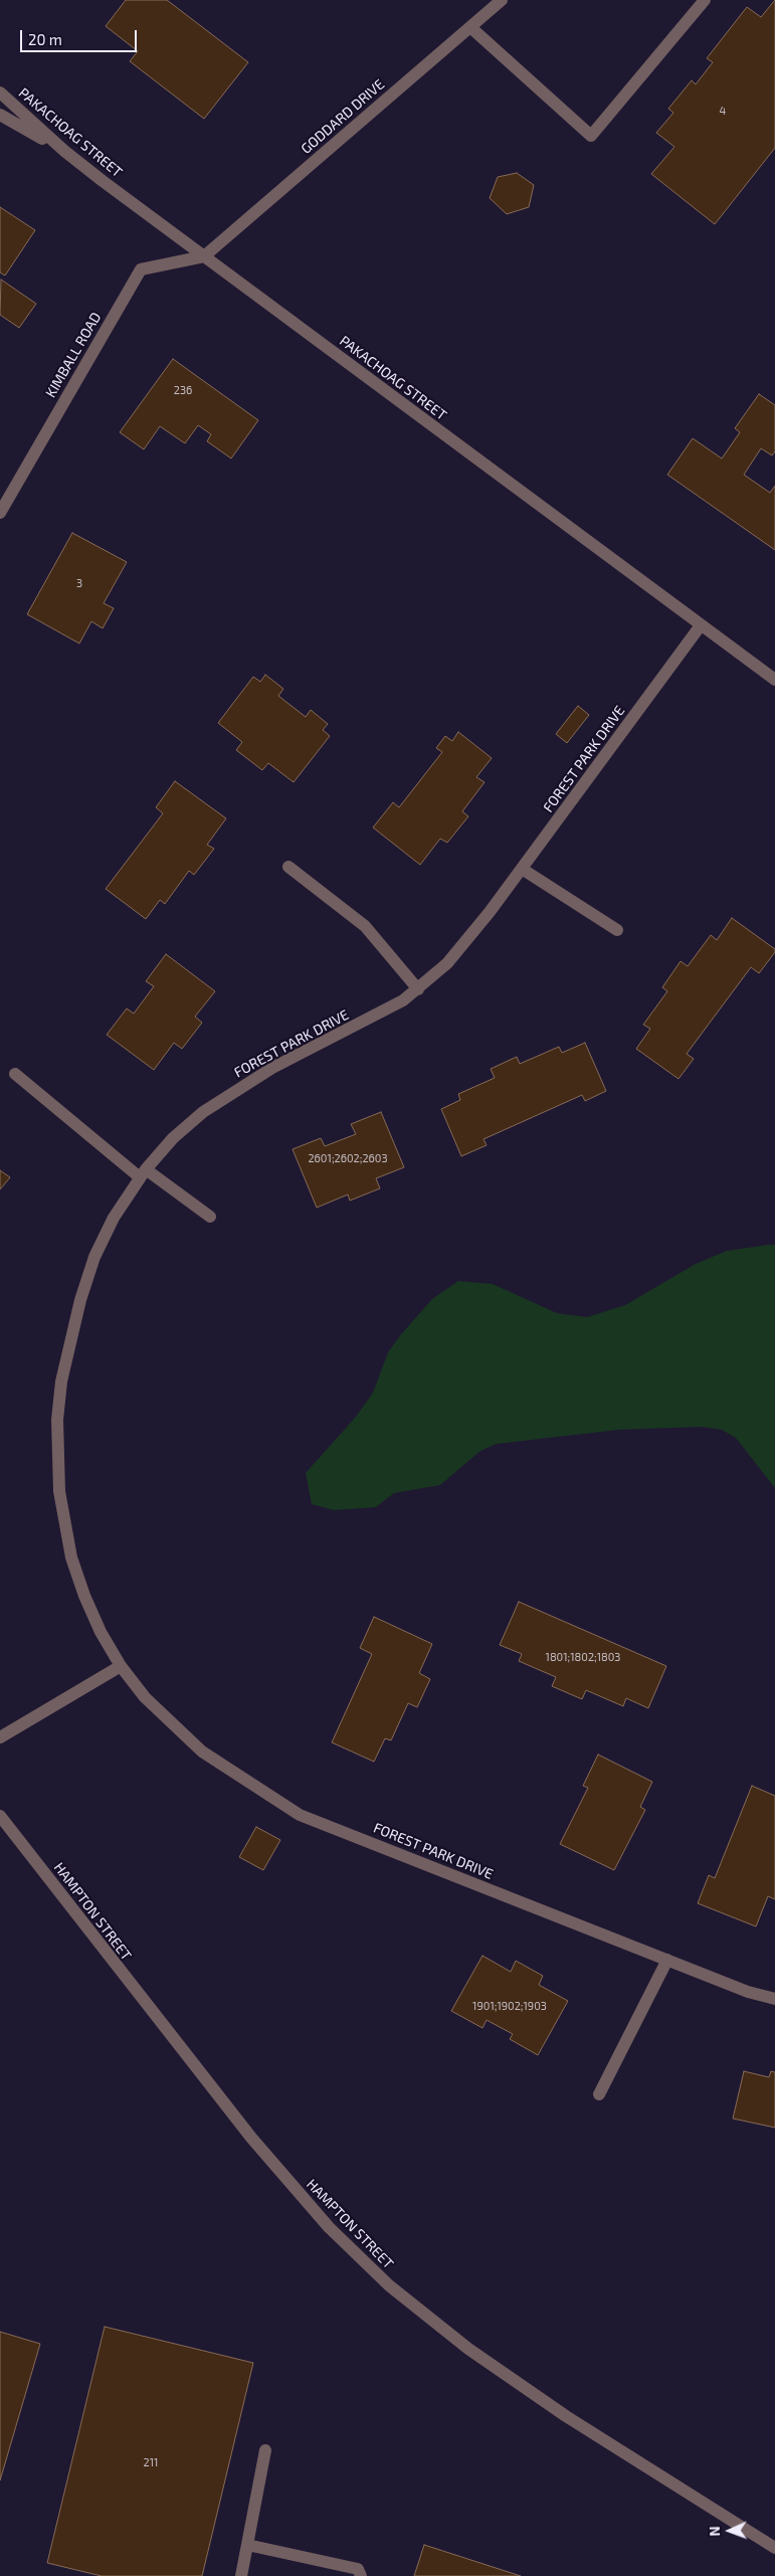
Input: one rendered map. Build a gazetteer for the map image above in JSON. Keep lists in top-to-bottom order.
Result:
{
  "streets": {
    "street": [
      "GODDARD DRIVE",
      "PAKACHOAG STREET",
      "KIMBALL ROAD",
      "FOREST PARK DRIVE",
      "HAMPTON STREET"
    ]
  },
  "crossings": [
    ["GODDARD DRIVE", "PAKACHOAG STREET"],
    ["GODDARD DRIVE", "KIMBALL ROAD"],
    ["PAKACHOAG STREET", "KIMBALL ROAD"],
    ["PAKACHOAG STREET", "FOREST PARK DRIVE"]
  ],
  "house_numbers": [
    "4",
    "236",
    "3",
    "2601;2602;2603",
    "1801;1802;1803",
    "1901;1902;1903",
    "211"
  ],
  "scale_bar": "20 m",
  "north": "left"
}
